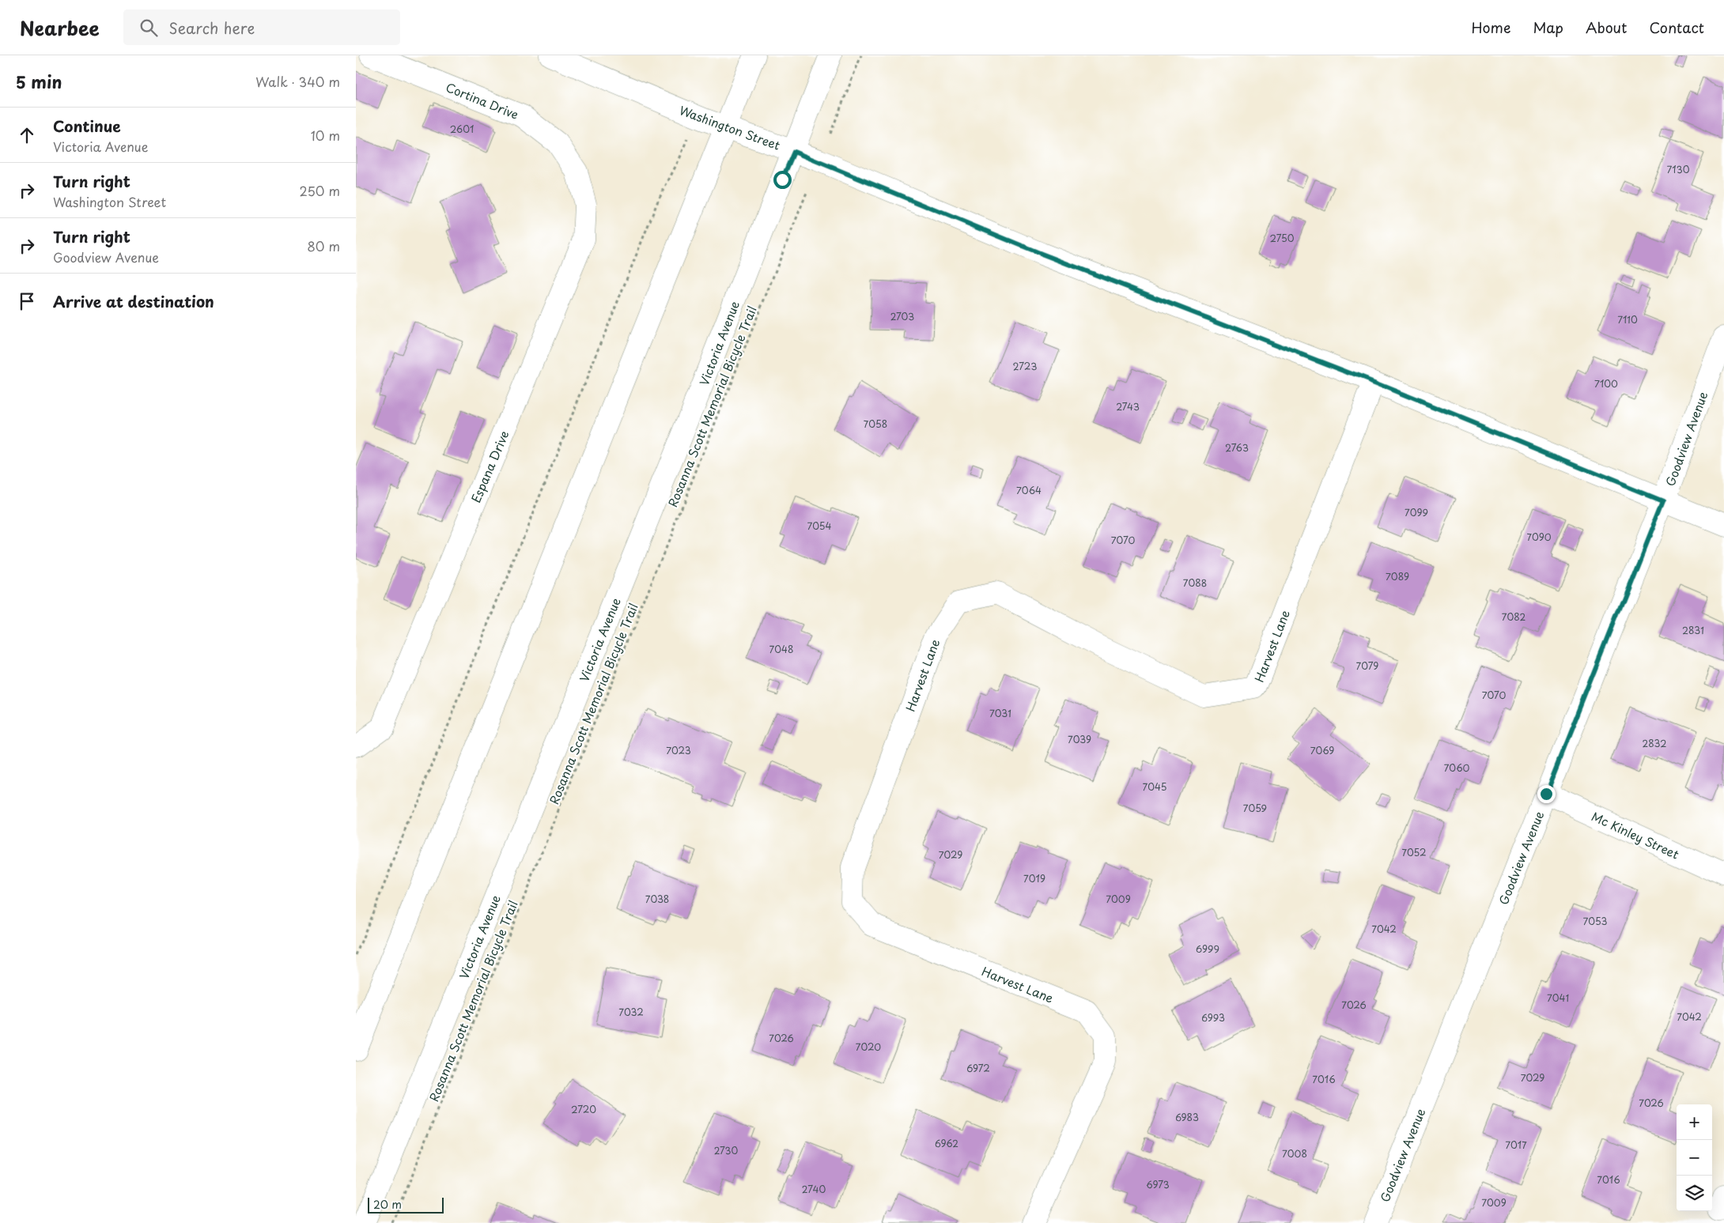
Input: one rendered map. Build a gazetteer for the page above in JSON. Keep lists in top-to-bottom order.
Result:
{
  "streets": {
    "street": [
      "Cortina Drive",
      "Washington Street",
      "Victoria Avenue",
      "Goodview Avenue",
      "Espana Drive",
      "Harvest Lane",
      "Mc Kinley Street"
    ],
    "path": ["Rosanna Scott Memorial Bicycle Trail"]
  },
  "crossings": [
    ["Cortina Drive", "Espana Drive"],
    ["Washington Street", "Victoria Avenue"],
    ["Washington Street", "Goodview Avenue"],
    ["Washington Street", "Harvest Lane"],
    ["Goodview Avenue", "Mc Kinley Street"]
  ],
  "house_numbers": [
    "2601",
    "7130",
    "2750",
    "2703",
    "7110",
    "2723",
    "7100",
    "2743",
    "7058",
    "2763",
    "7064",
    "7099",
    "7054",
    "7090",
    "7070",
    "7089",
    "7088",
    "7082",
    "2831",
    "7048",
    "7079",
    "7070",
    "7031",
    "7039",
    "2832",
    "7023",
    "7069",
    "7060",
    "7045",
    "7059",
    "7052",
    "7029",
    "7019",
    "7038",
    "7009",
    "7053",
    "7042",
    "6999",
    "7041",
    "7026",
    "7032",
    "7042",
    "6993",
    "7026",
    "7020",
    "6972",
    "7029",
    "7016",
    "7026",
    "2720",
    "6983",
    "6962",
    "7017",
    "2730",
    "7008",
    "7016",
    "6973",
    "2740",
    "7009"
  ],
  "scale_bar": "20 m",
  "page": {
    "header": "Nearbee",
    "search": "Search here",
    "nav": [
      "Home",
      "Map",
      "About",
      "Contact"
    ],
    "heading": ["5 min", "Walk · 340 m"],
    "list": [
      ["Continue", "Victoria Avenue", "10 m"],
      ["Turn right", "Washington Street", "250 m"],
      ["Turn right", "Goodview Avenue", "80 m"],
      "Arrive at destination"
    ],
    "map_buttons": ["+", "−"],
    "scale": "20 m"
  }
}
